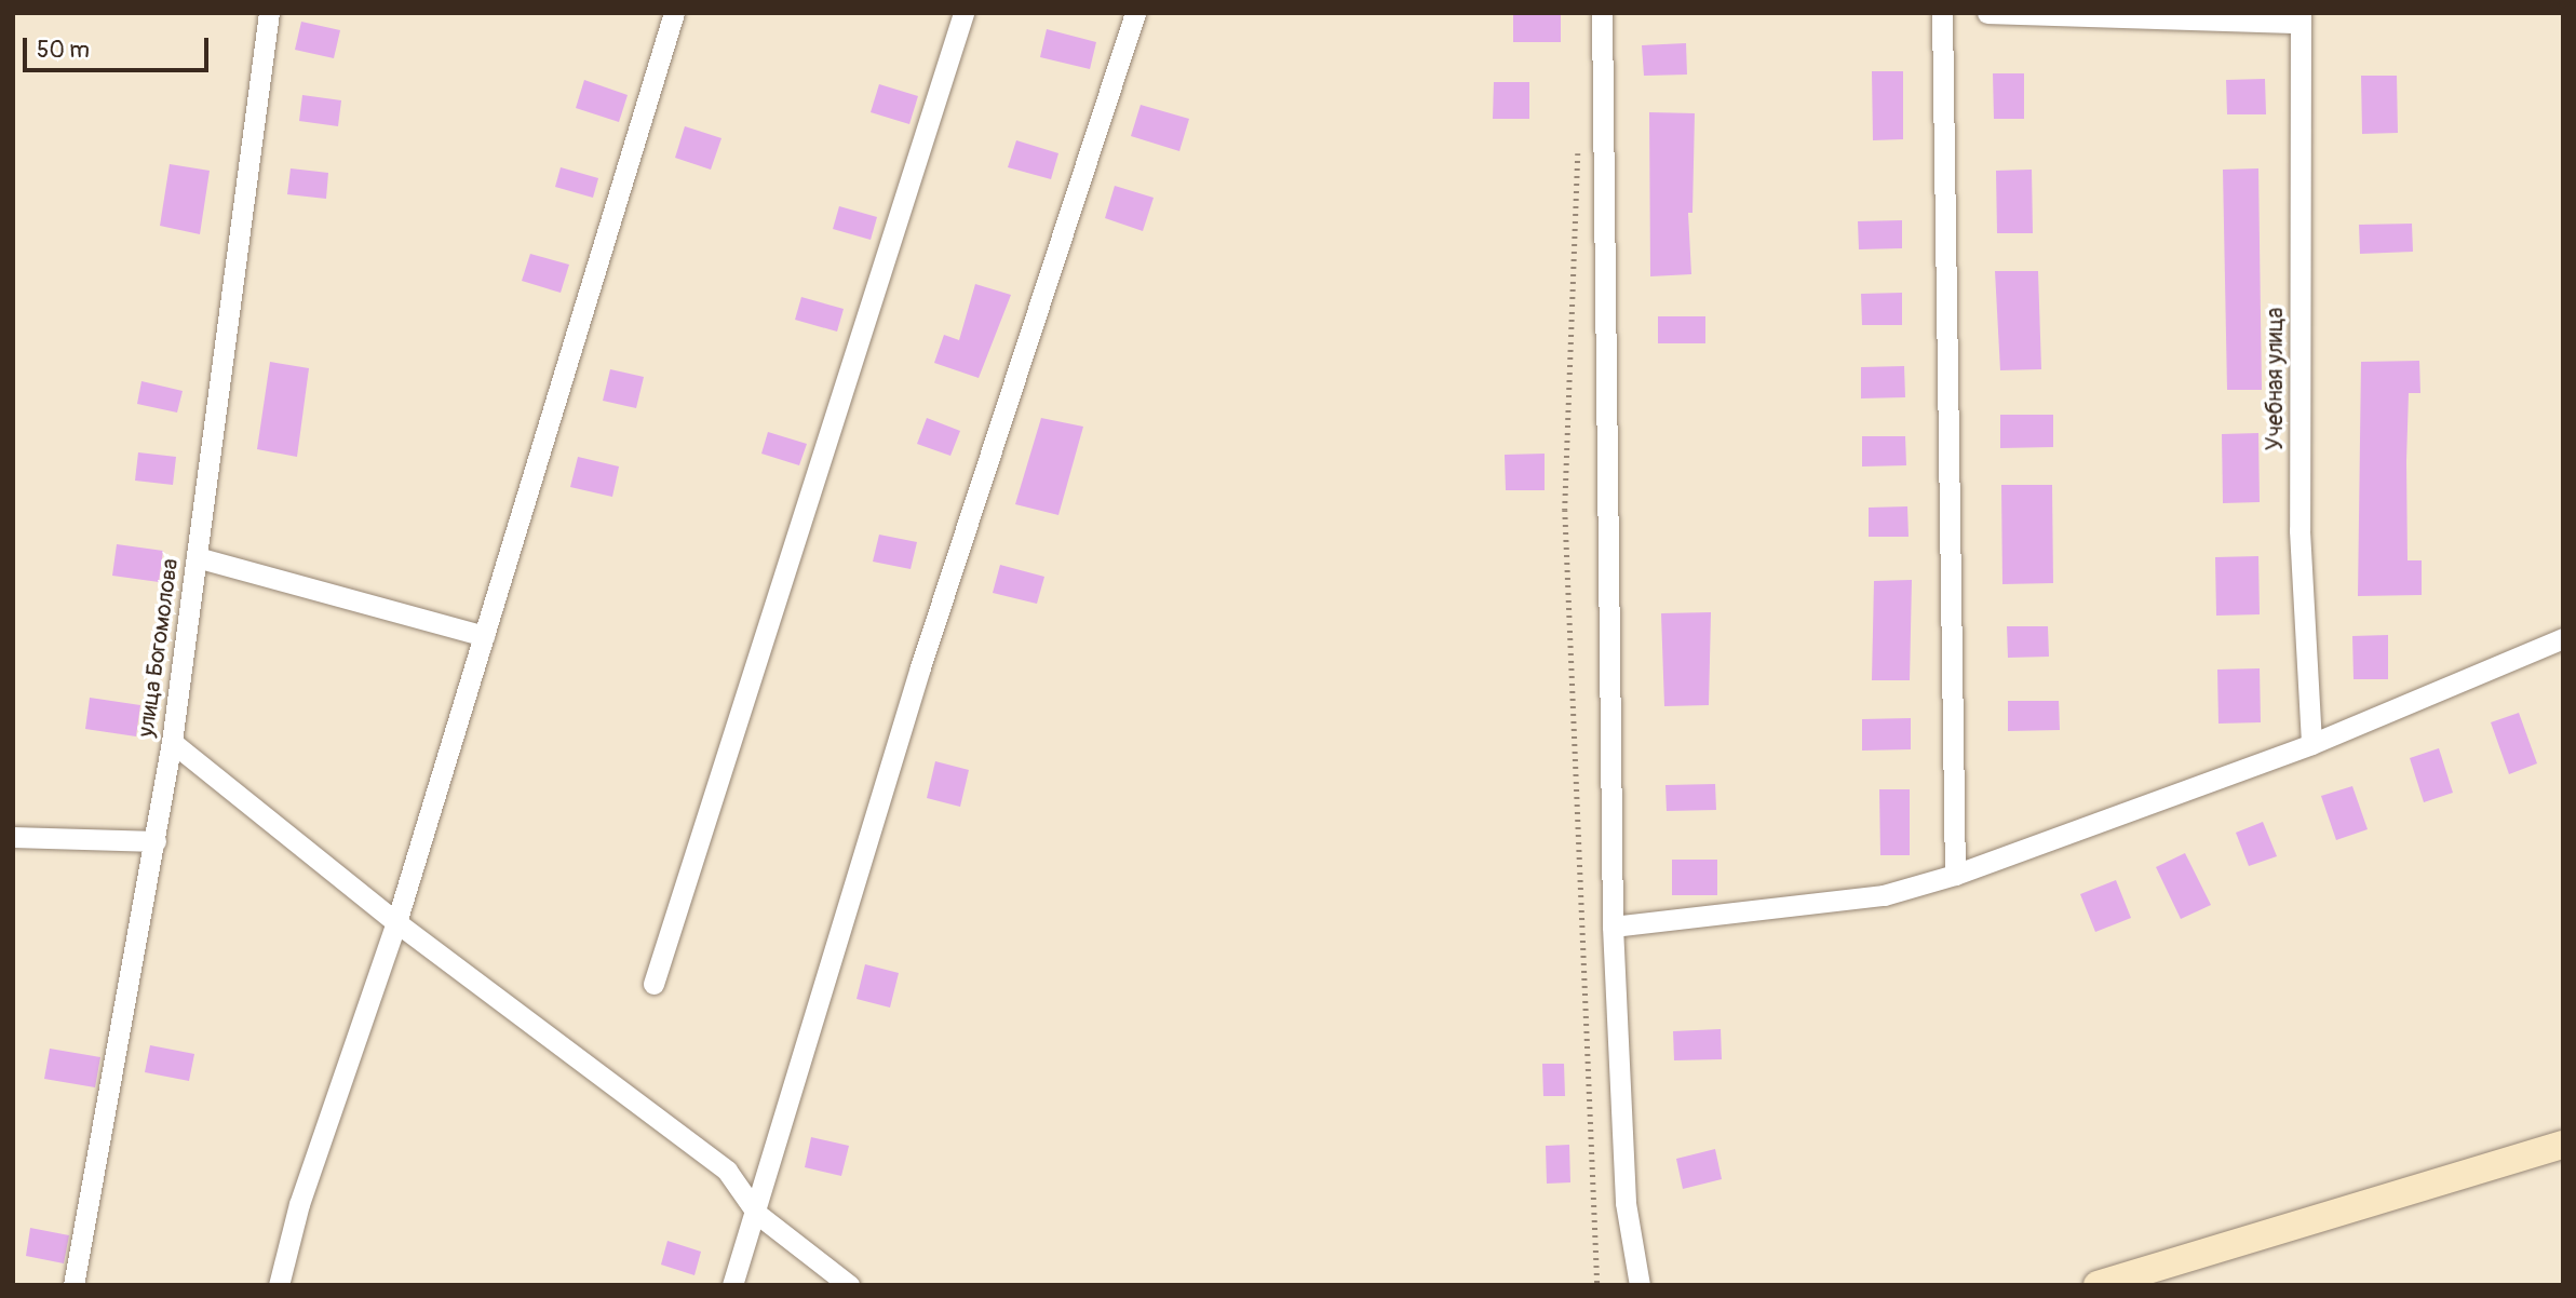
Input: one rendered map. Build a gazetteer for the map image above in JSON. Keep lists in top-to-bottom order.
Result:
{
  "streets": {
    "street": ["Учебная улица", "улица Богомолова"]
  },
  "scale_bar": "50 m"
}
